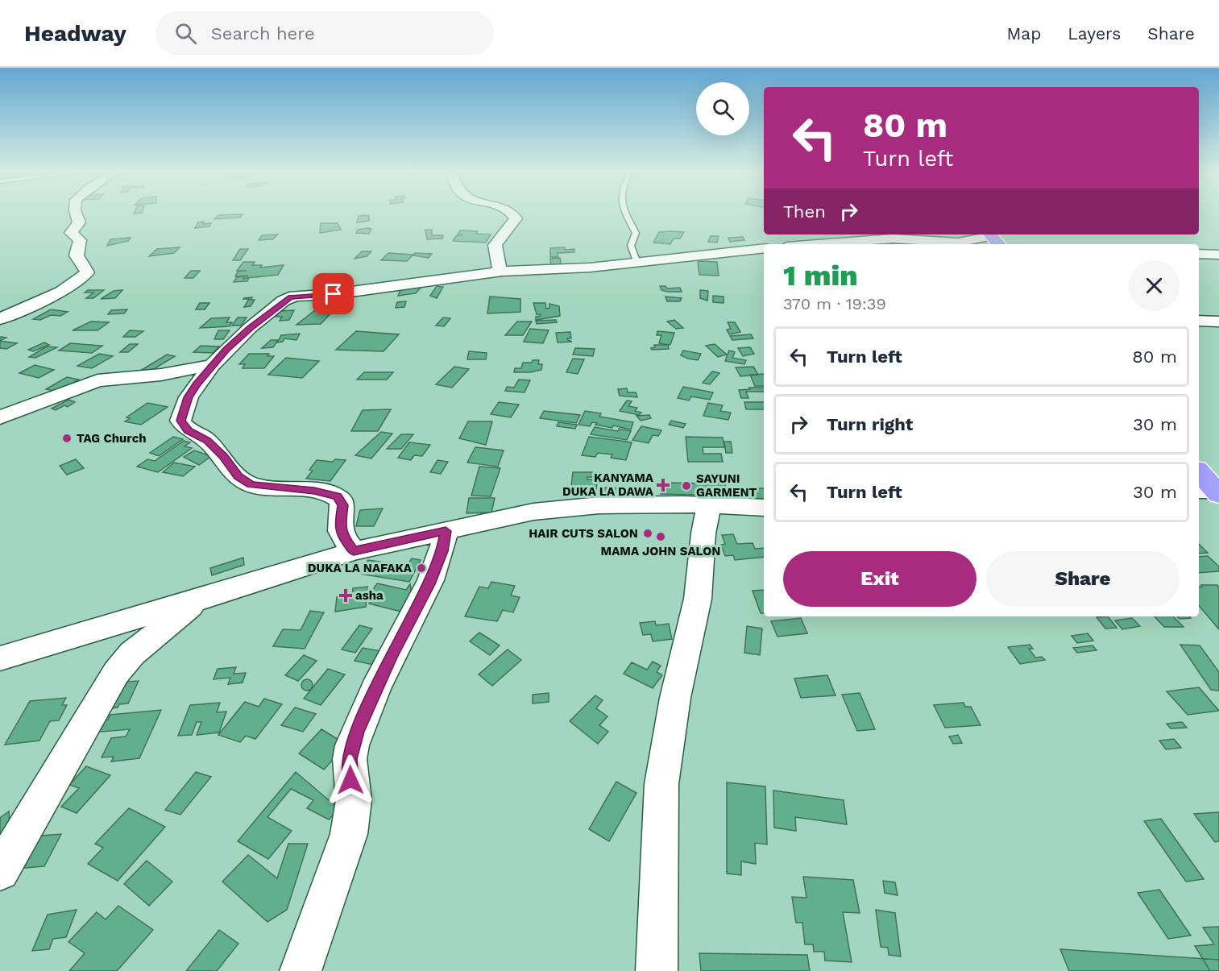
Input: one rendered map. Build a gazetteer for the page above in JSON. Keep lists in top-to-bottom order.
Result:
{
  "places": {
    "other": [
      "TAG Church",
      "SAYUNI GARMENT",
      "HAIR CUTS SALON",
      "MAMA JOHN SALON",
      "DUKA LA NAFAKA"
    ],
    "health": ["KANYAMA DUKA LA DAWA", "asha"]
  },
  "page": {
    "header": "Headway",
    "search": "Search here",
    "nav": ["Map", "Layers", "Share"],
    "turn": ["80 m", "Turn left"],
    "then": "Then",
    "heading": ["1 min", "370 m · 19:39"],
    "list": [
      {
        "name": "Turn left",
        "value": "80 m"
      },
      {
        "name": "Turn right",
        "value": "30 m"
      },
      {
        "name": "Turn left",
        "value": "30 m"
      }
    ],
    "buttons": ["Exit", "Share"]
  }
}
